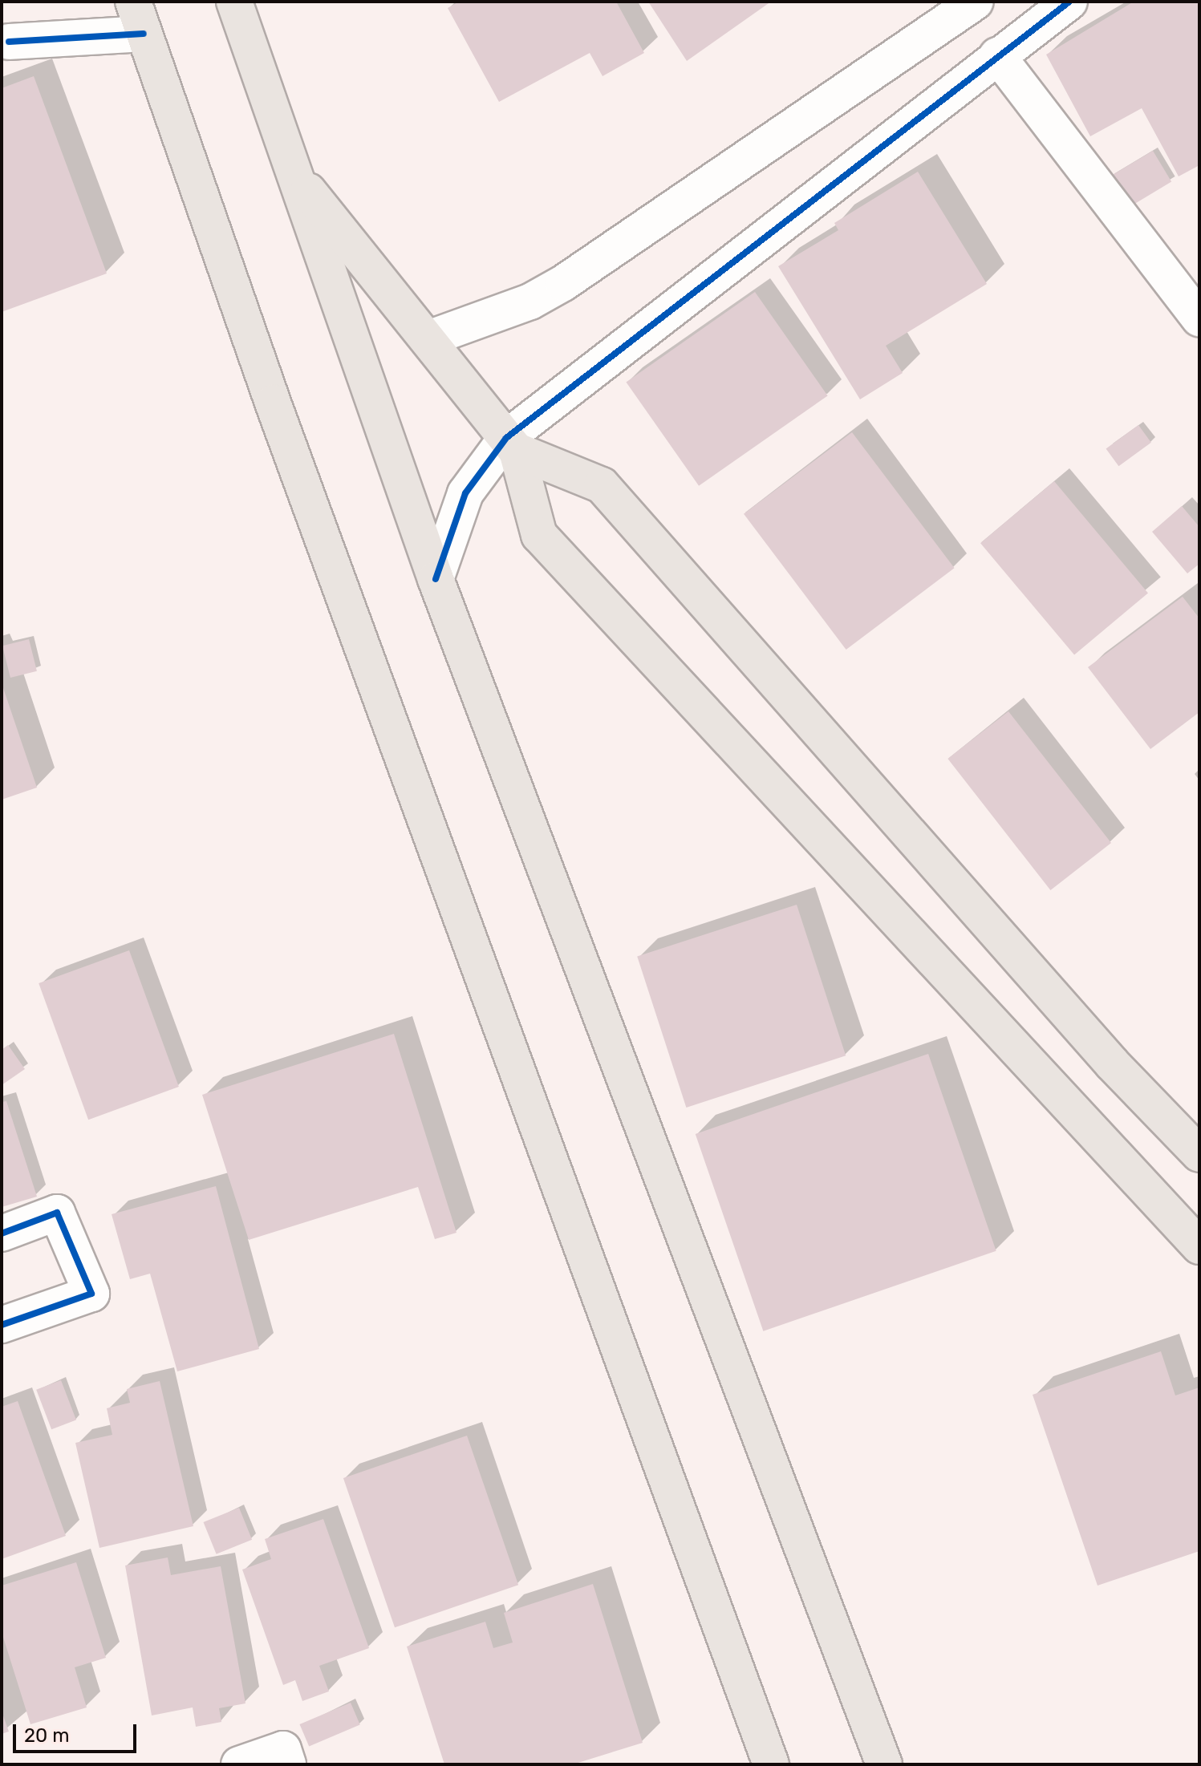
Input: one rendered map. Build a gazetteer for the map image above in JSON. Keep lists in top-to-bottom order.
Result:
{
  "scale_bar": "20 m"
}
